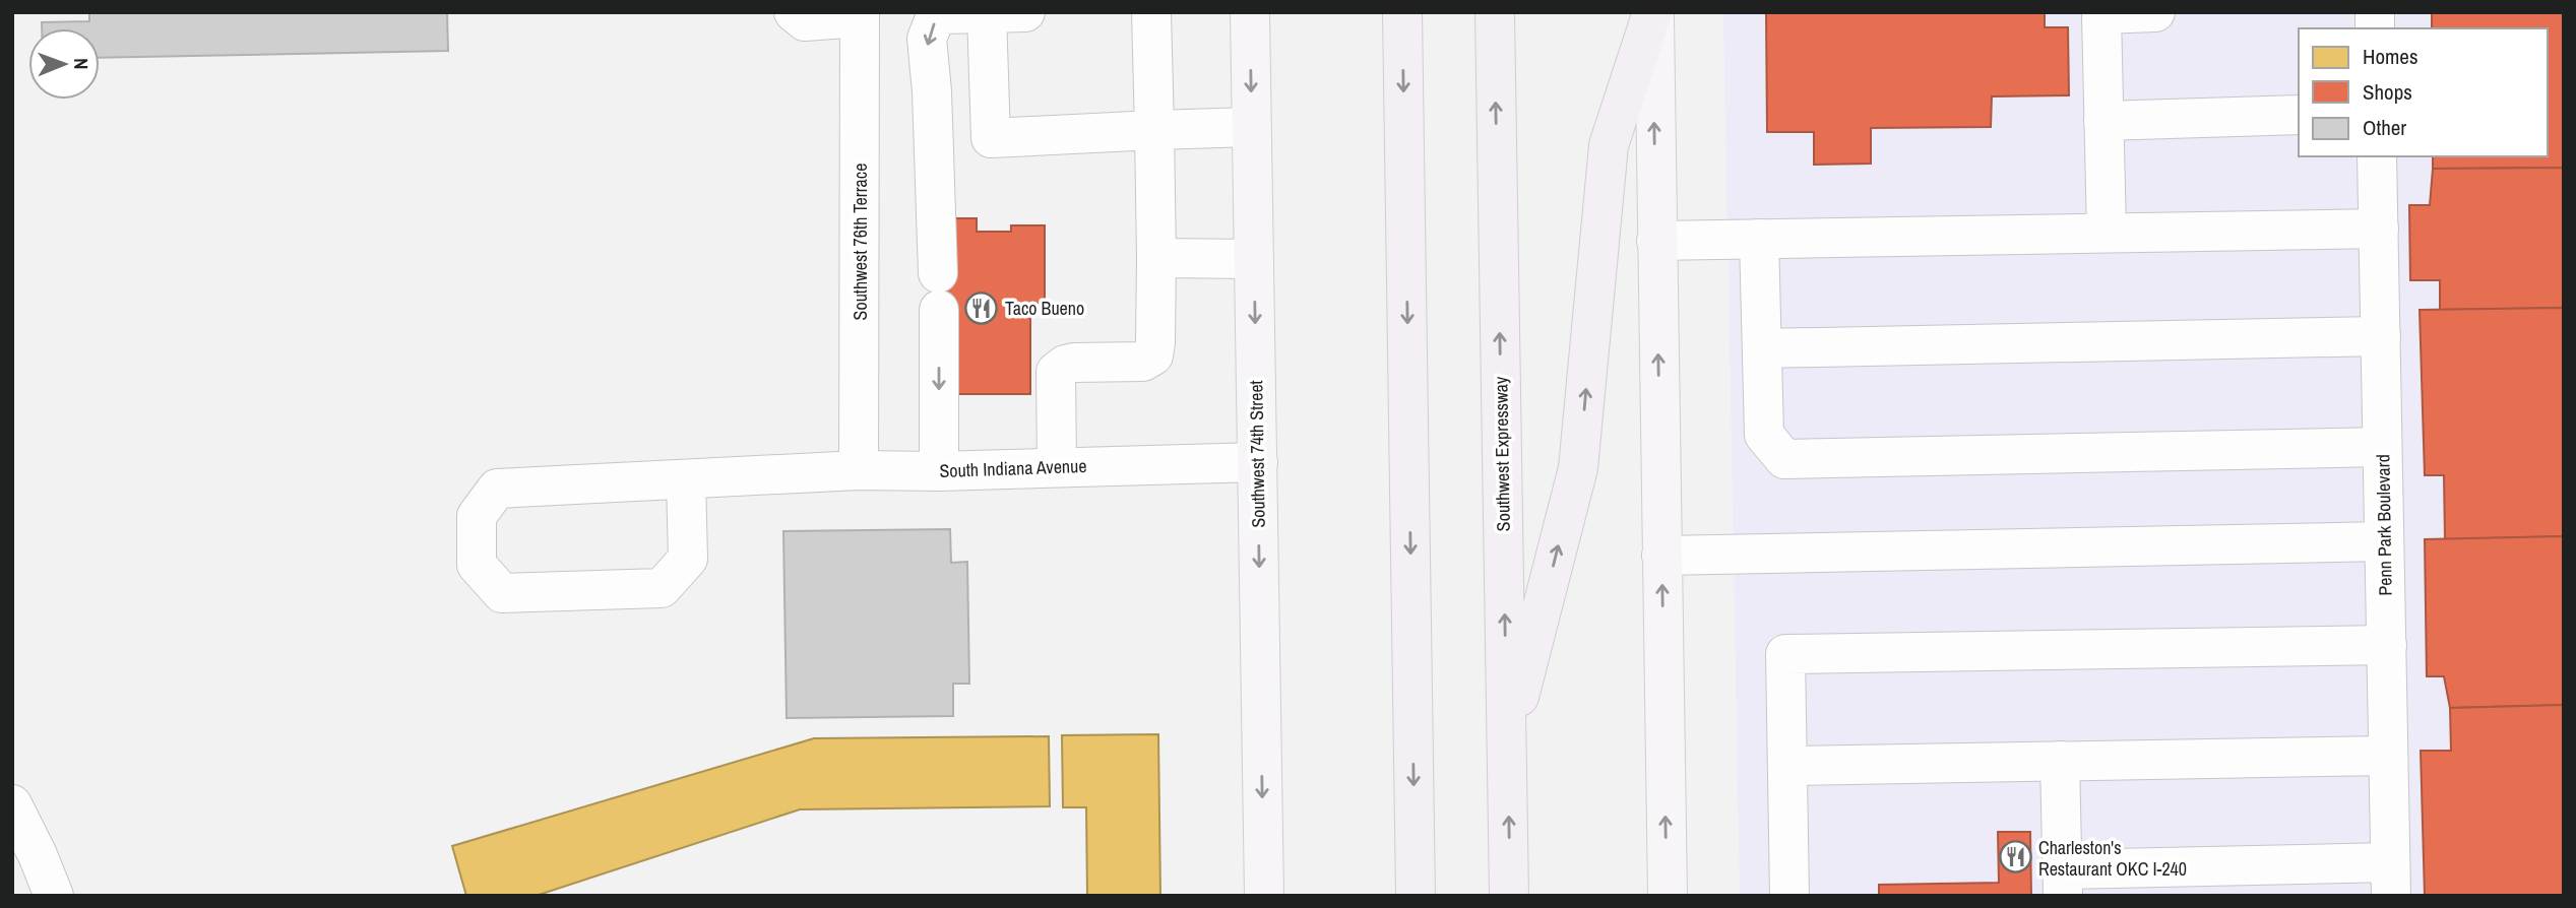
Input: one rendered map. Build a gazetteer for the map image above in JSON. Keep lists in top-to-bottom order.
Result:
{
  "streets": {
    "highway": ["Southwest Expressway"],
    "main road": ["Southwest 74th Street"],
    "street": ["Southwest 76th Terrace", "South Indiana Avenue", "Penn Park Boulevard"]
  },
  "crossings": [
    ["Southwest 76th Terrace", "South Indiana Avenue"],
    ["Southwest 74th Street", "South Indiana Avenue"]
  ],
  "one_way": ["Southwest 74th Street"],
  "places": {
    "restaurant": ["Taco Bueno", "Charleston's Restaurant OKC I-240"]
  },
  "legend": ["Homes", "Shops", "Other"],
  "north": "right"
}
